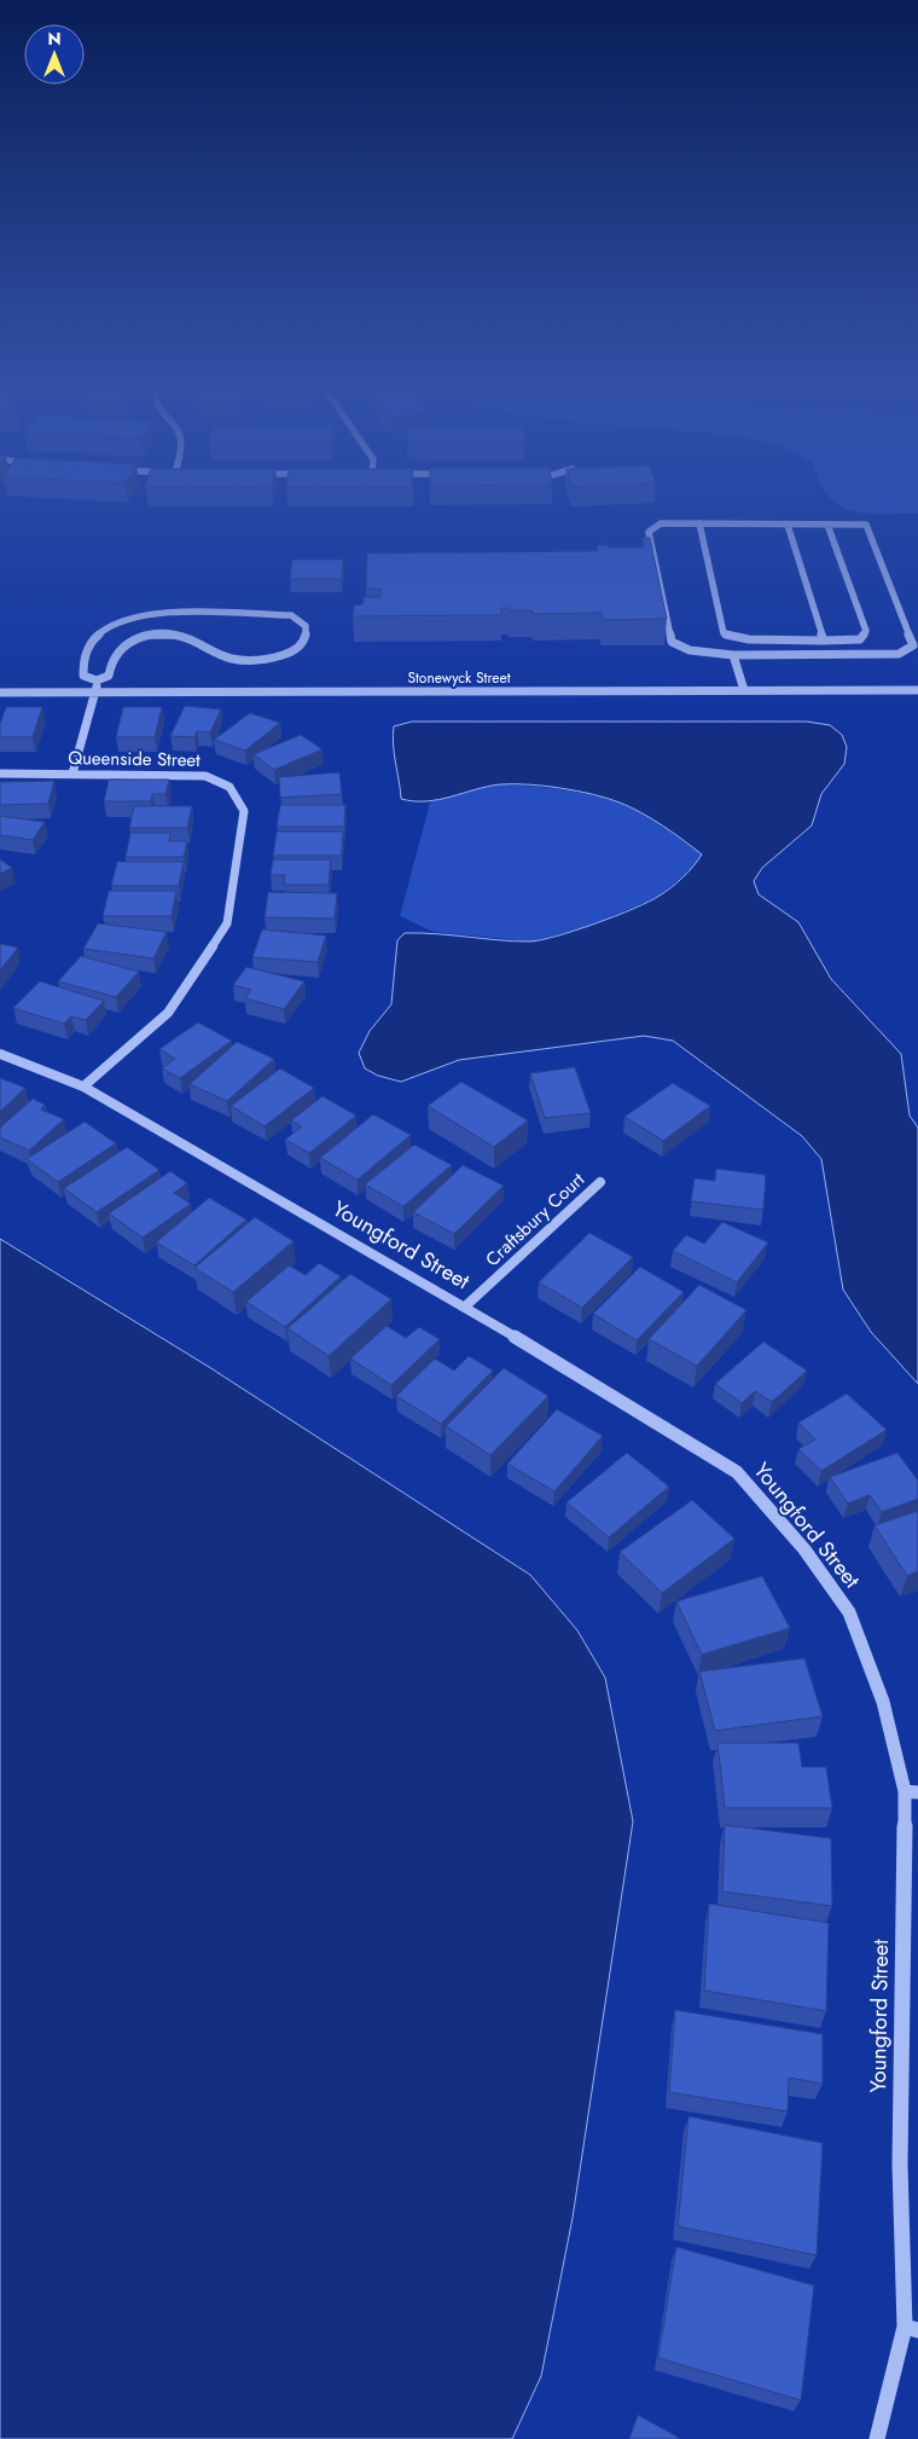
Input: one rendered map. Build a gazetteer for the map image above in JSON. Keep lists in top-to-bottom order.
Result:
{
  "streets": {
    "street": [
      "Stonewyck Street",
      "Queenside Street",
      "Craftsbury Court",
      "Youngford Street"
    ]
  },
  "crossings": [
    ["Queenside Street", "Youngford Street"],
    ["Craftsbury Court", "Youngford Street"]
  ],
  "north": "top"
}
